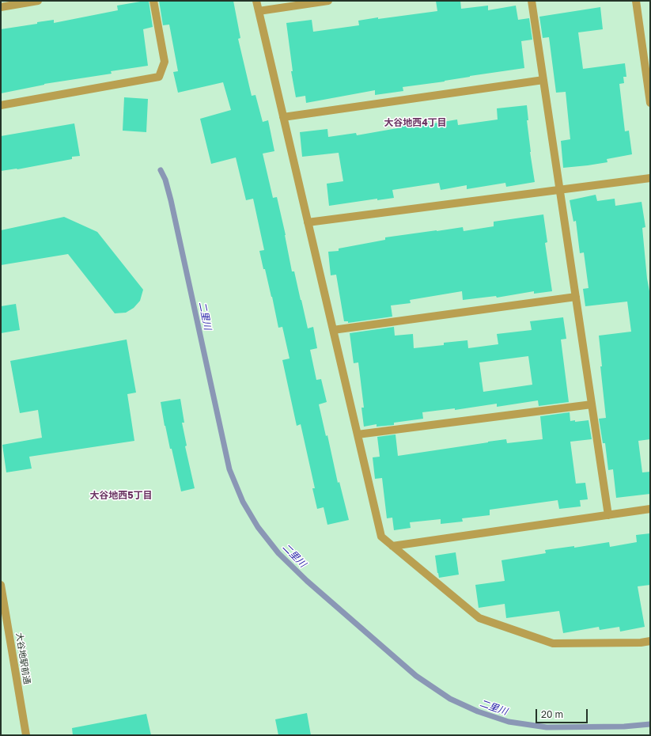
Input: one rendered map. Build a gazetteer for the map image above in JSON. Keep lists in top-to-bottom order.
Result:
{
  "streets": {
    "street": ["大谷地駅前通"]
  },
  "districts": ["大谷地西4丁目", "大谷地西5丁目"],
  "water": ["二里川"],
  "scale_bar": "20 m"
}
